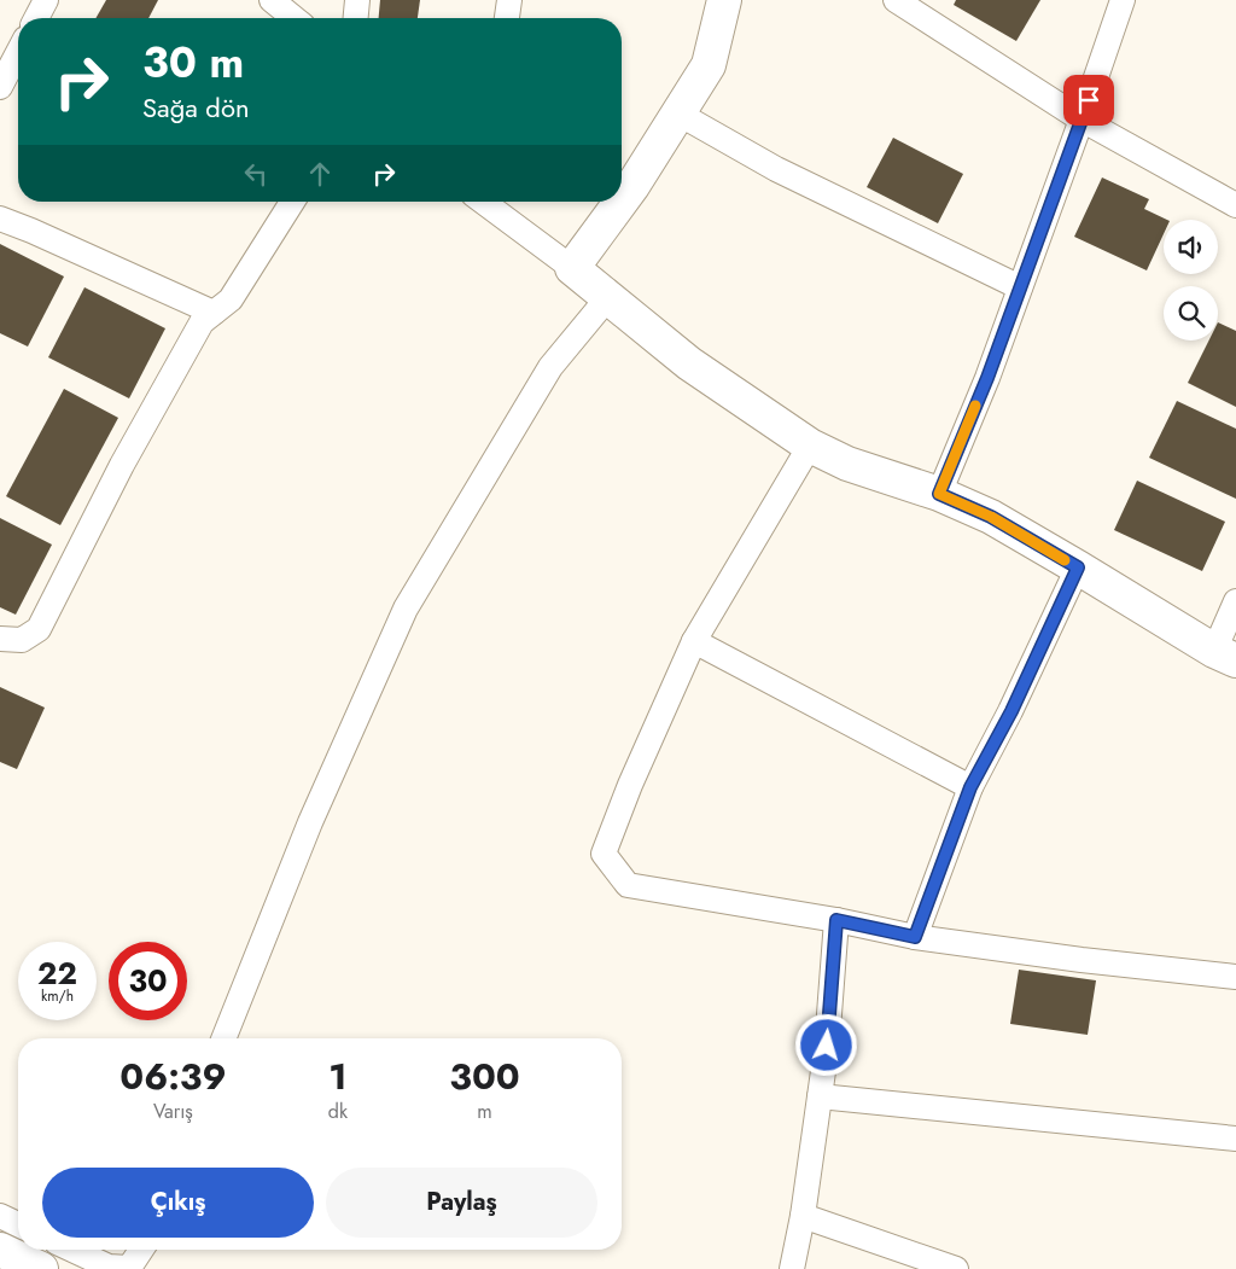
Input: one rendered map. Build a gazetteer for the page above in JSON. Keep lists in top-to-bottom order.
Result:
{
  "page": {
    "turn": ["30 m", "Sağa dön"],
    "speed": "22 km/h",
    "limit": "30",
    "eta": [
      "06:39",
      "Varış",
      "1",
      "dk",
      "300",
      "m"
    ],
    "buttons": ["Çıkış", "Paylaş"]
  }
}
